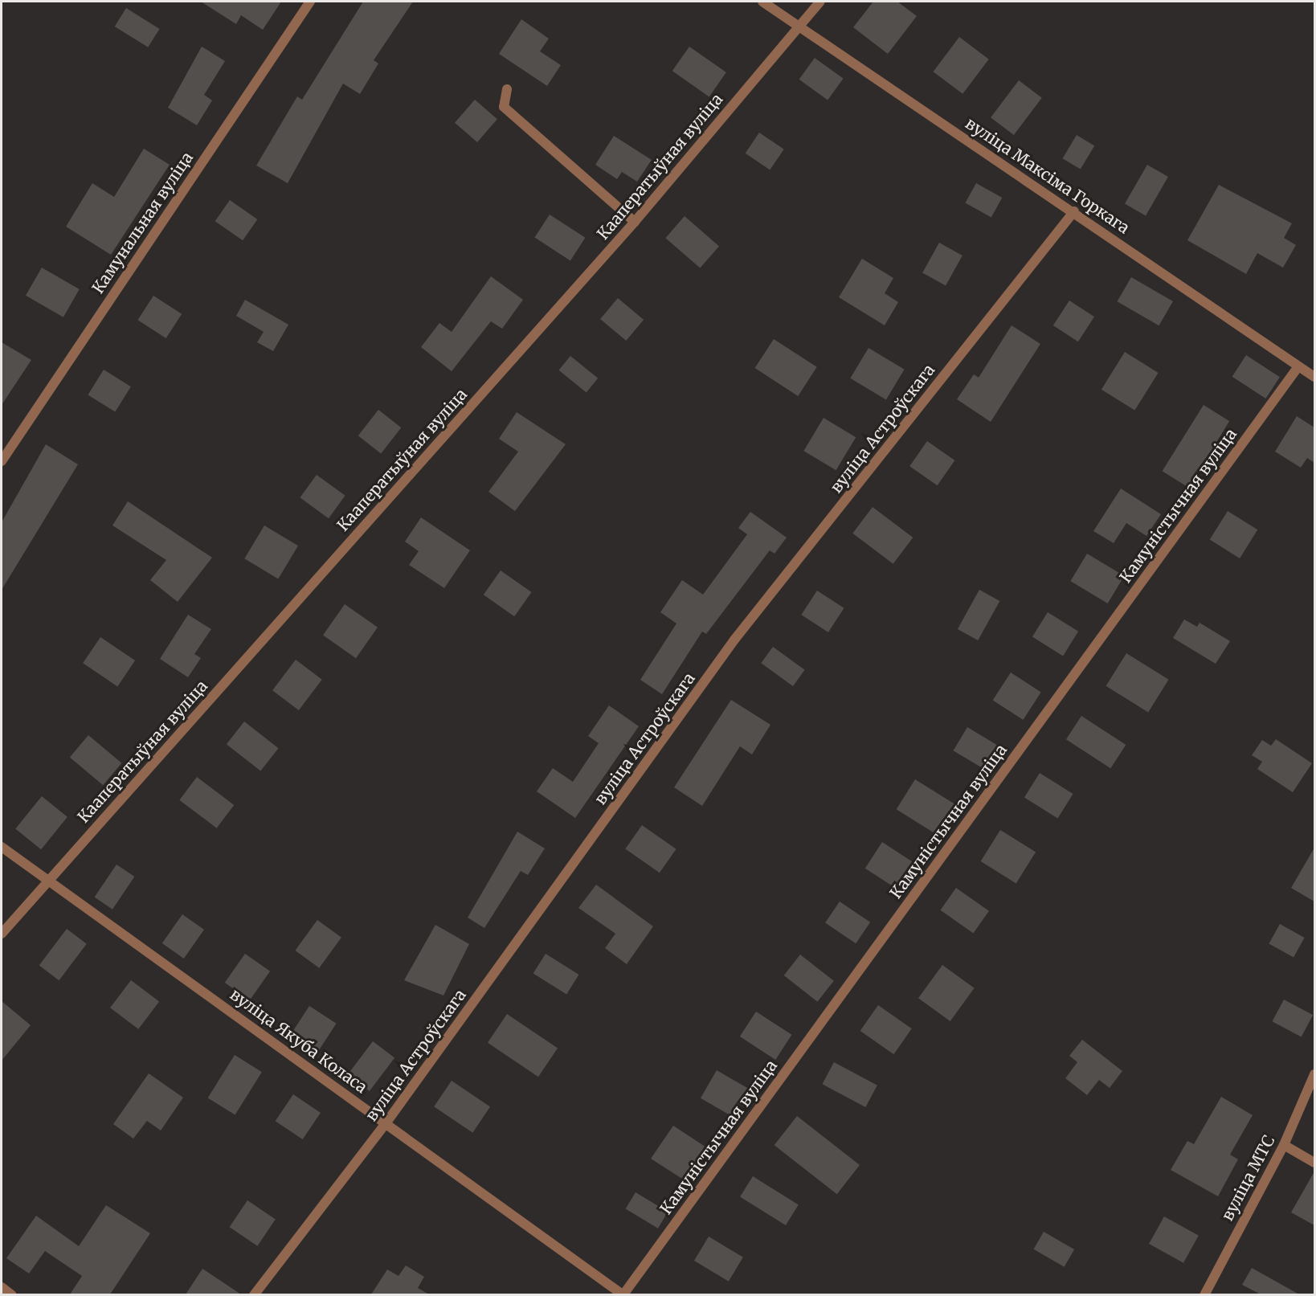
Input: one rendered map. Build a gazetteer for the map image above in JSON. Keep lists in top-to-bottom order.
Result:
{
  "streets": {
    "street": [
      "Кааператыўная вуліца",
      "вуліца Максіма Горкага",
      "Камунальная вуліца",
      "вуліца Астроўскага",
      "Камуністычная вуліца",
      "вуліца Якуба Коласа",
      "вуліца МТС"
    ]
  },
  "crossings": [
    ["Кааператыўная вуліца", "вуліца Максіма Горкага"],
    ["Кааператыўная вуліца", "вуліца Якуба Коласа"],
    ["вуліца Максіма Горкага", "вуліца Астроўскага"],
    ["вуліца Максіма Горкага", "Камуністычная вуліца"],
    ["вуліца Астроўскага", "вуліца Якуба Коласа"],
    ["Камуністычная вуліца", "вуліца Якуба Коласа"]
  ]
}
